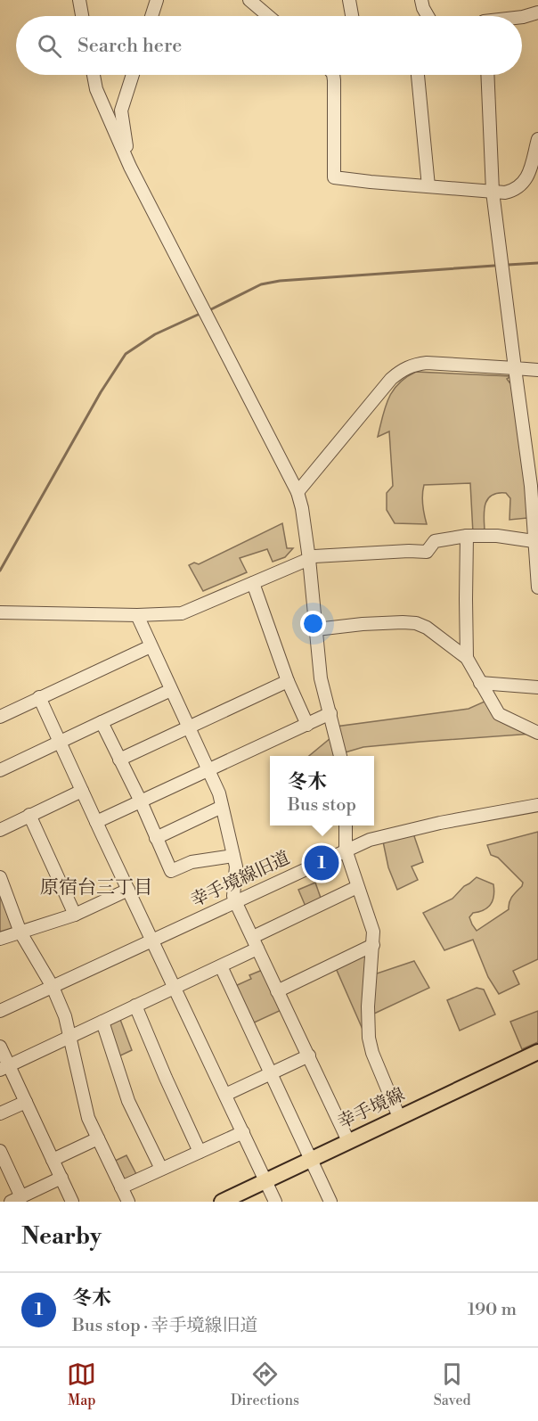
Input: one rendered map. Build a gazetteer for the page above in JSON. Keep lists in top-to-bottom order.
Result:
{
  "streets": {
    "main road": ["幸手境線"],
    "street": ["幸手境線旧道"]
  },
  "districts": ["原宿台三丁目"],
  "page": {
    "search": "Search here",
    "popup": ["冬木", "Bus stop"],
    "pins": "1",
    "heading": "Nearby",
    "list": [
      {
        "mark": "1",
        "name": "冬木",
        "note": "Bus stop · 幸手境線旧道",
        "value": "190 m"
      }
    ],
    "nav": ["Map", "Directions", "Saved"]
  }
}
